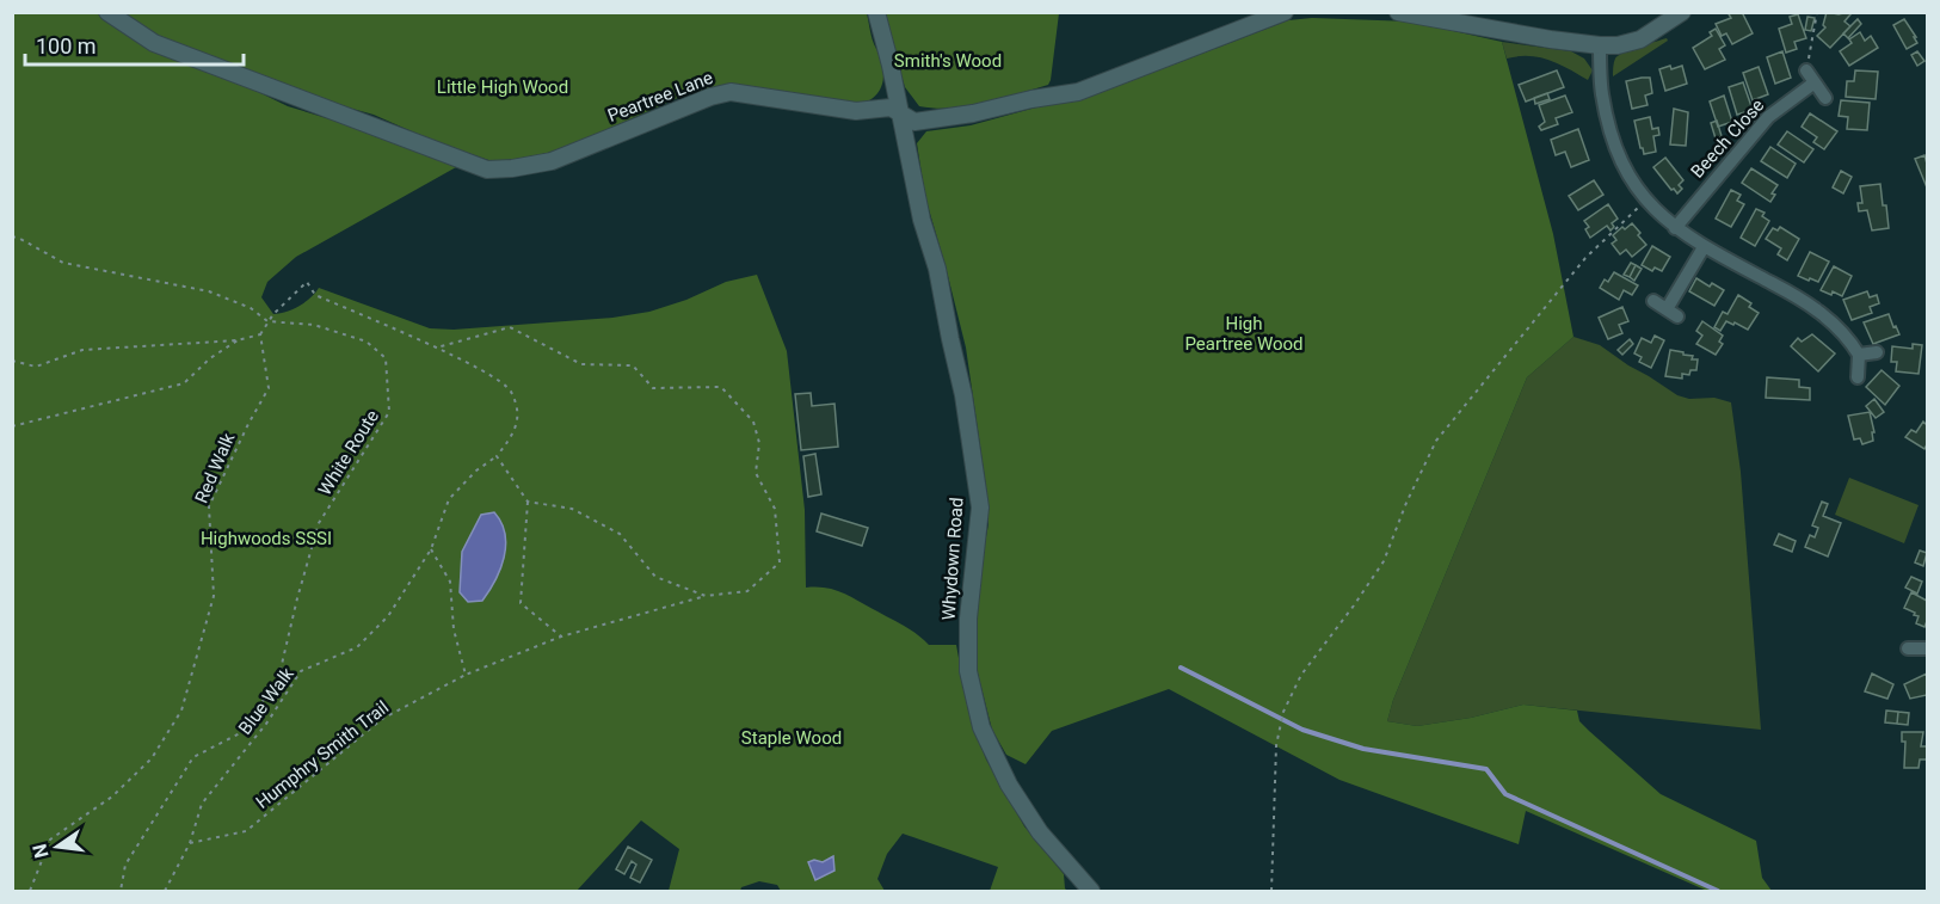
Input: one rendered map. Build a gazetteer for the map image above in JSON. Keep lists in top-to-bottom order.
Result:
{
  "streets": {
    "street": ["Peartree Lane", "Beech Close", "Whydown Road"],
    "path": [
      "White Route",
      "Red Walk",
      "Blue Walk",
      "Humphry Smith Trail"
    ]
  },
  "crossings": [
    ["Peartree Lane", "Whydown Road"],
    ["Blue Walk", "Humphry Smith Trail"]
  ],
  "parks": [
    "Smith's Wood",
    "Little High Wood",
    "High Peartree Wood",
    "Highwoods SSSI",
    "Staple Wood"
  ],
  "scale_bar": "100 m",
  "north": "left"
}
